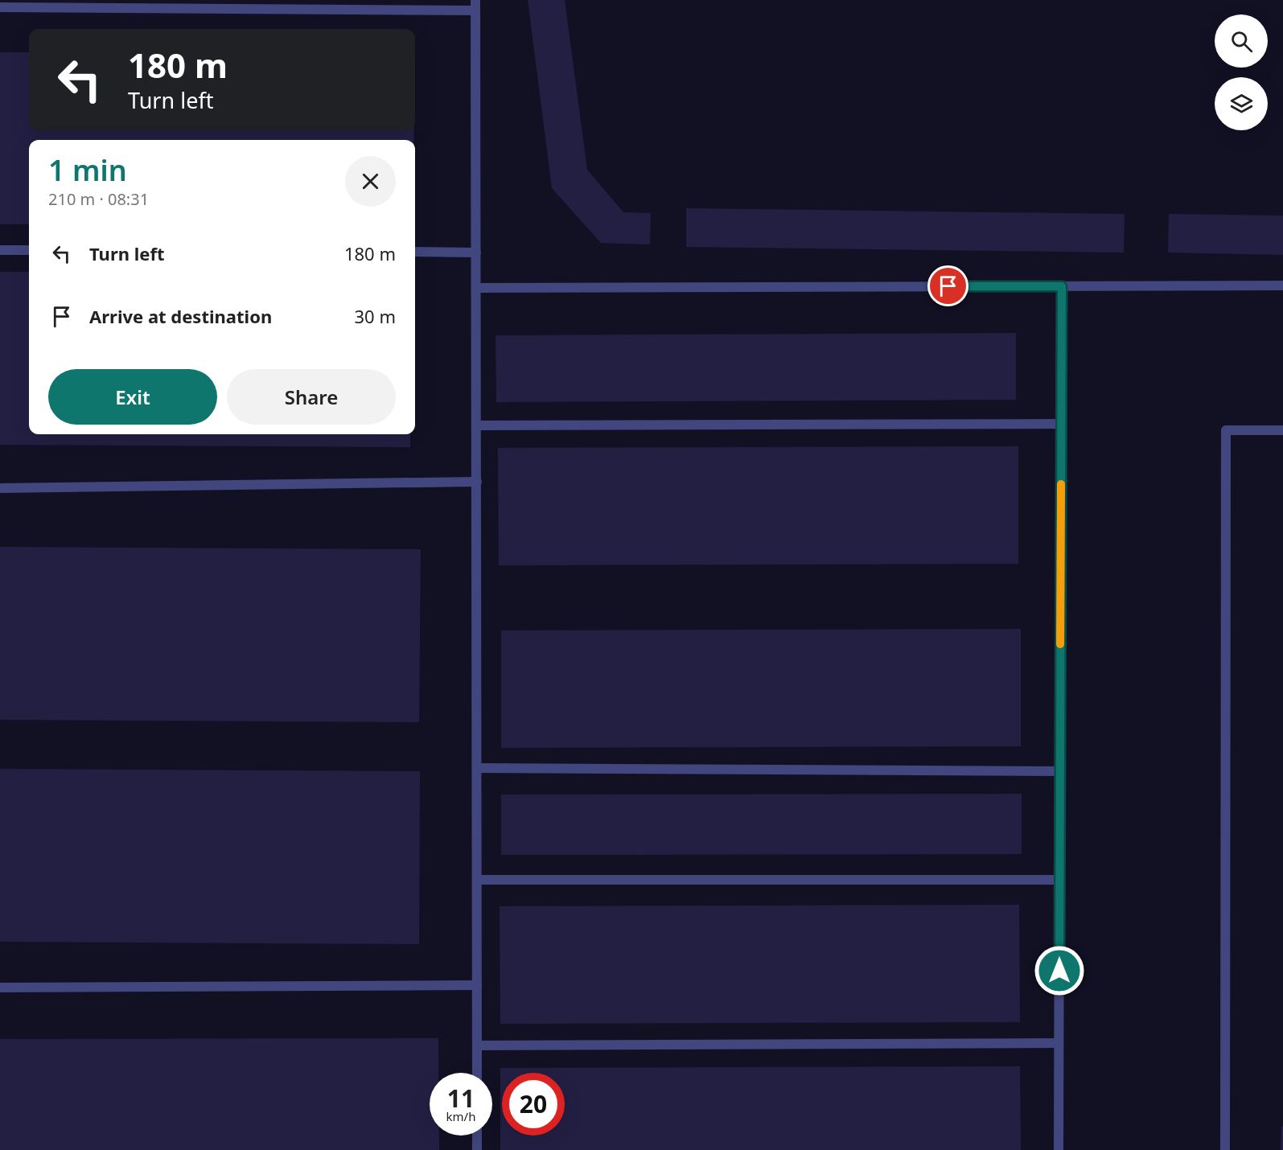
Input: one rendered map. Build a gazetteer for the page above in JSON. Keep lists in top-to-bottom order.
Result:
{
  "page": {
    "turn": ["180 m", "Turn left"],
    "heading": ["1 min", "210 m · 08:31"],
    "list": [
      {
        "name": "Turn left",
        "value": "180 m"
      },
      {
        "name": "Arrive at destination",
        "value": "30 m"
      }
    ],
    "buttons": ["Exit", "Share"],
    "speed": "11 km/h",
    "limit": "20"
  }
}
